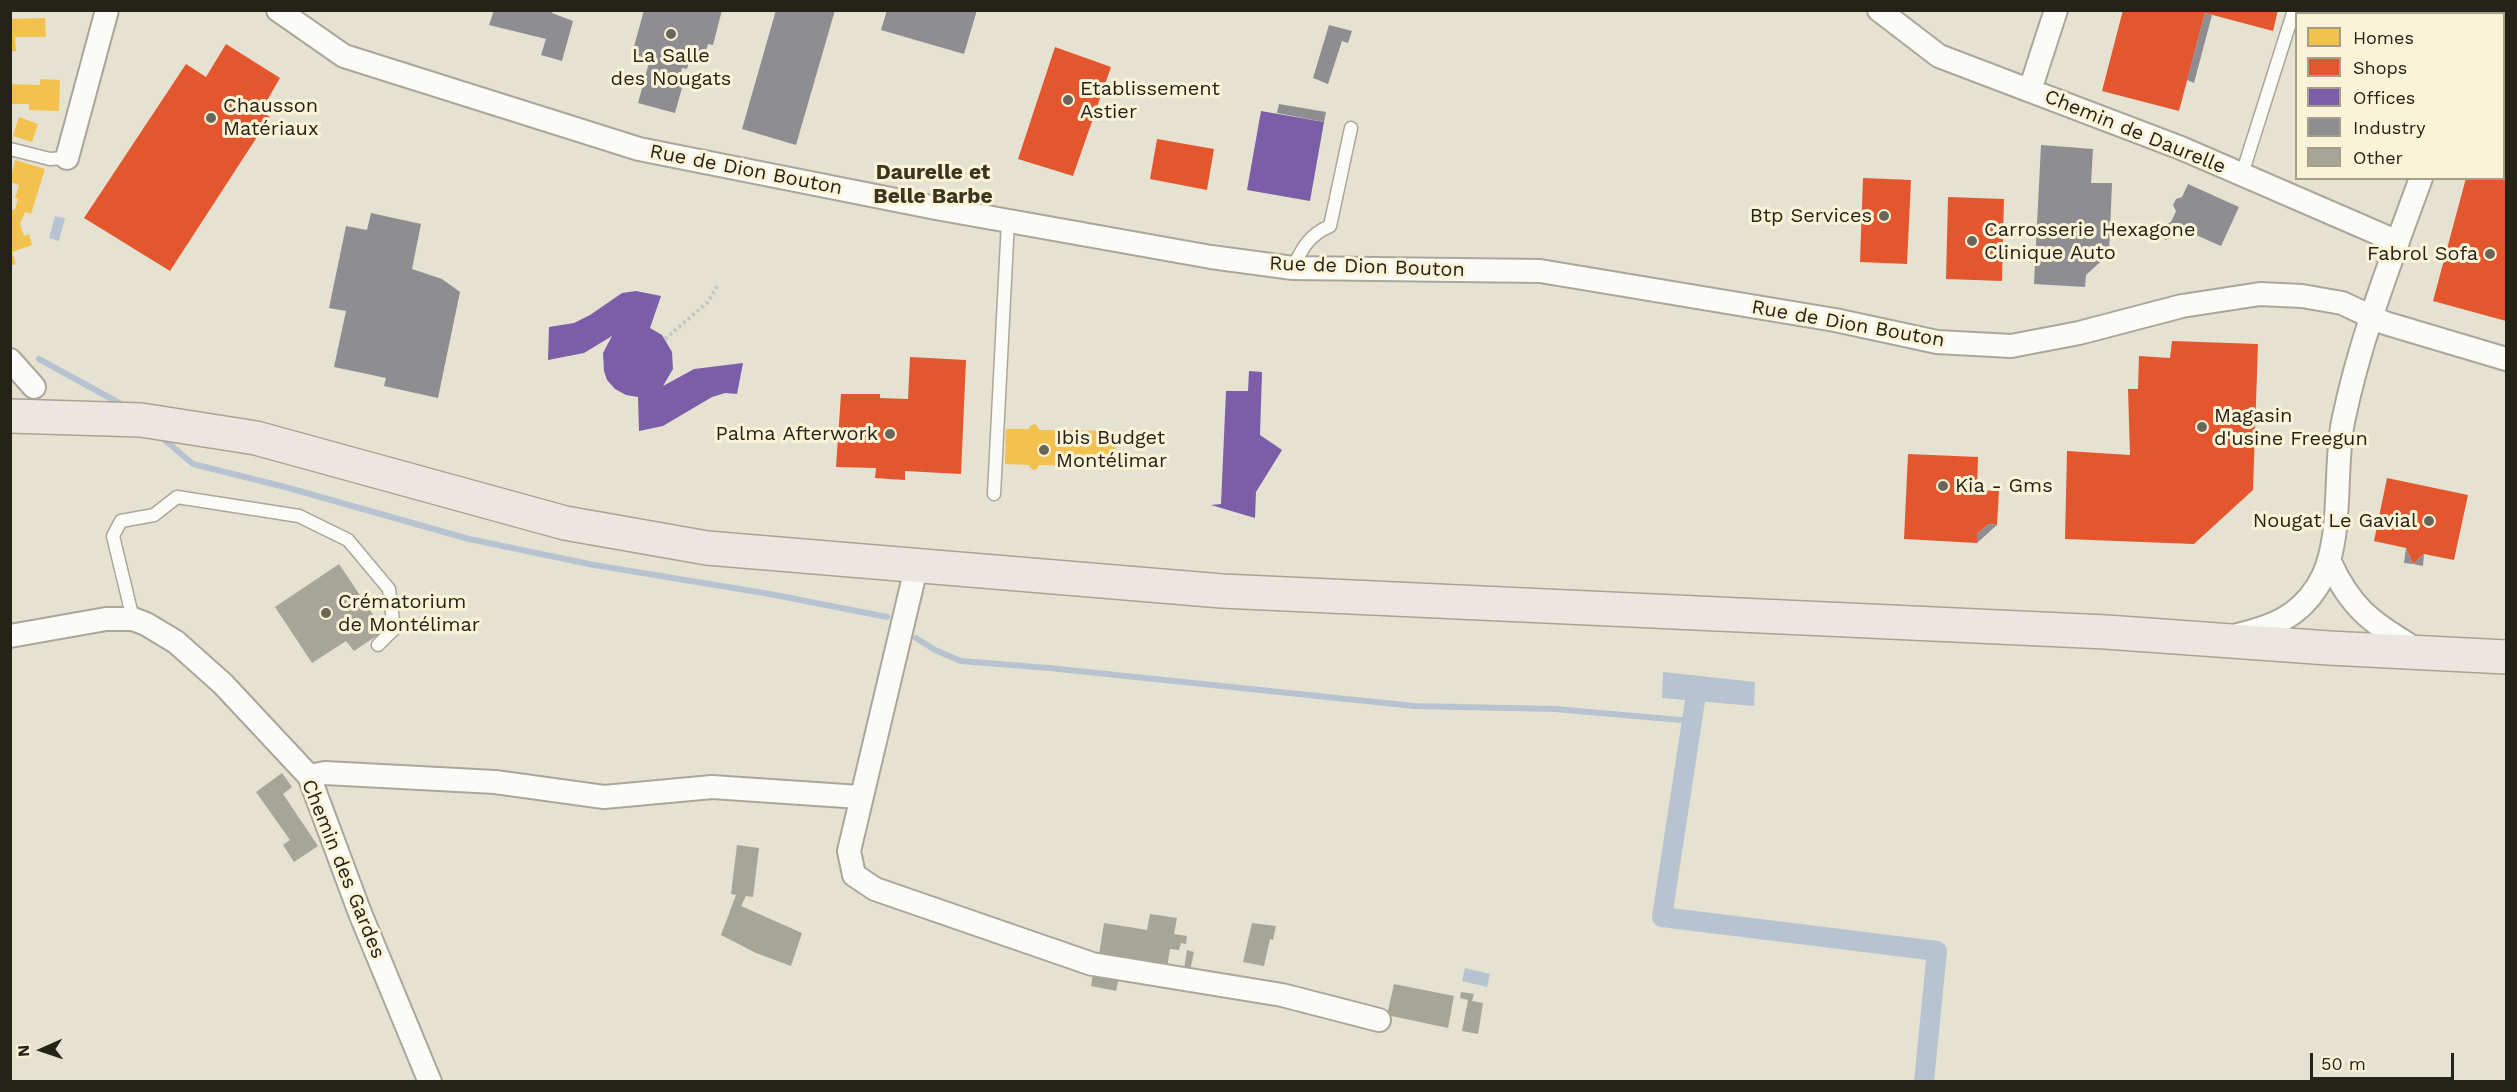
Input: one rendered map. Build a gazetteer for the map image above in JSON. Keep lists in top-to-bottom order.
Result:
{
  "streets": {
    "street": ["Chemin de Daurelle", "Rue de Dion Bouton", "Chemin des Gardes"]
  },
  "districts": ["Daurelle et Belle Barbe"],
  "places": [
    "La Salle des Nougats",
    "Etablissement Astier",
    "Chausson Matériaux",
    "Btp Services",
    "Carrosserie Hexagone Clinique Auto",
    "Fabrol Sofa",
    "Magasin d'usine Freegun",
    "Palma Afterwork",
    "Ibis Budget Montélimar",
    "Kia - Gms",
    "Nougat Le Gavial",
    "Crématorium de Montélimar"
  ],
  "legend": [
    "Homes",
    "Shops",
    "Offices",
    "Industry",
    "Other"
  ],
  "scale_bar": "50 m",
  "north": "left"
}
